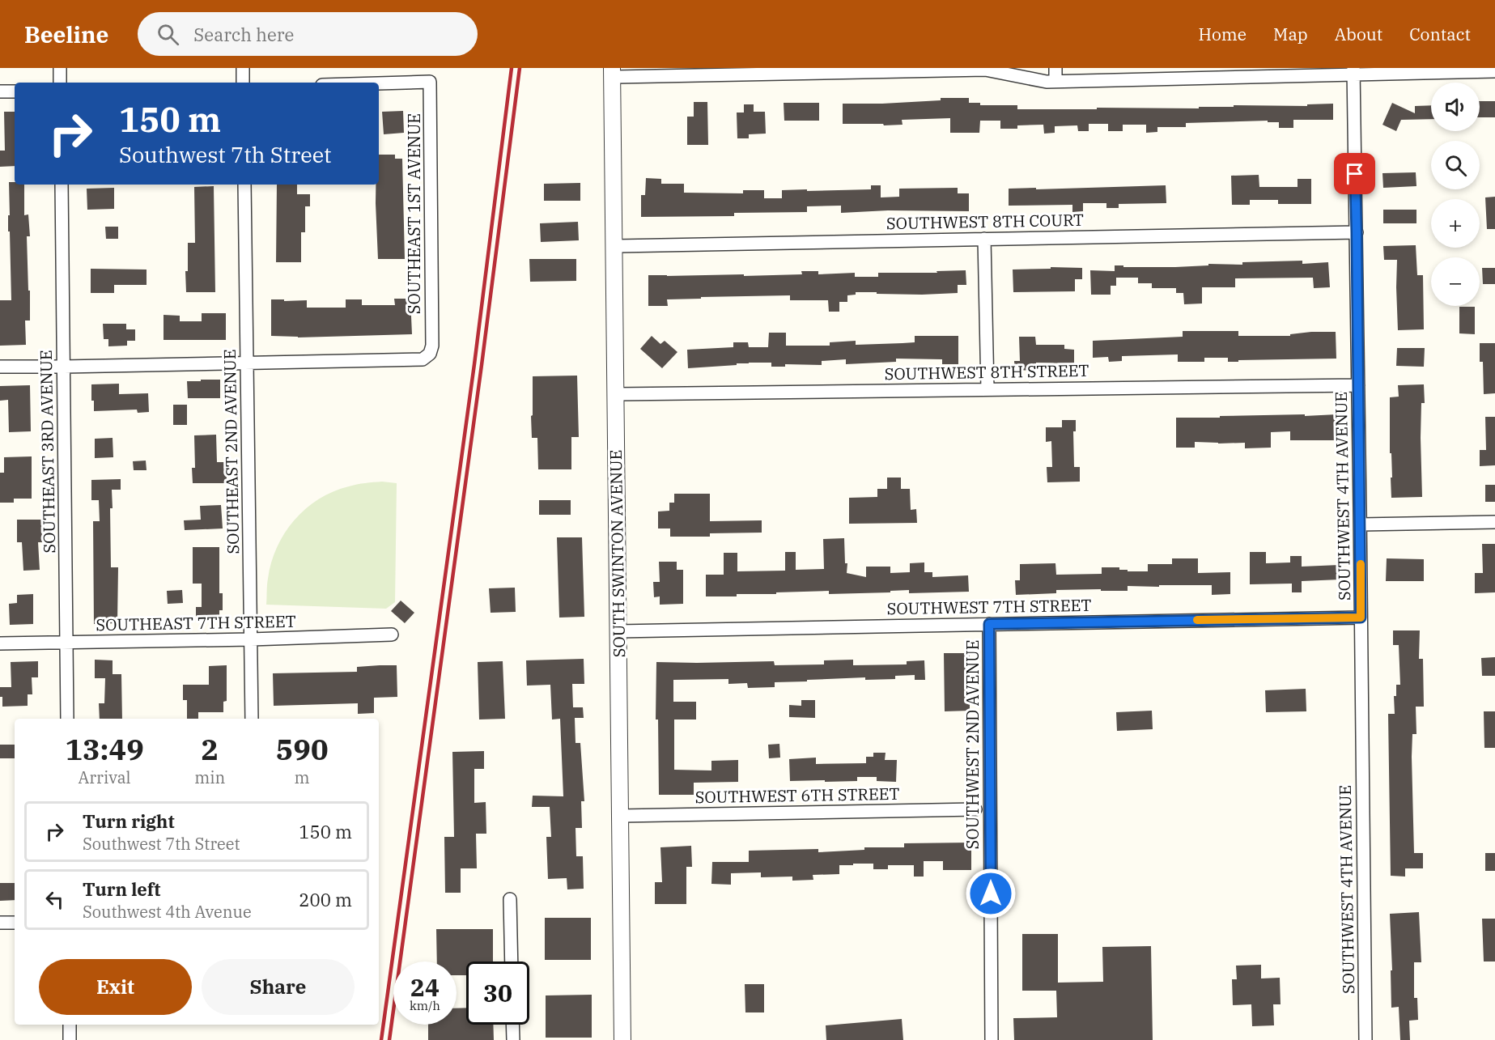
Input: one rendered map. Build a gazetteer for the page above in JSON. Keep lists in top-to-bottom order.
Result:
{
  "streets": {
    "street": [
      "SOUTHEAST 1ST AVENUE",
      "SOUTHWEST 8TH COURT",
      "SOUTHWEST 8TH STREET",
      "SOUTHEAST 3RD AVENUE",
      "SOUTHEAST 2ND AVENUE",
      "SOUTHWEST 4TH AVENUE",
      "SOUTH SWINTON AVENUE",
      "SOUTHWEST 7TH STREET",
      "SOUTHEAST 7TH STREET",
      "SOUTHWEST 2ND AVENUE",
      "SOUTHWEST 6TH STREET"
    ]
  },
  "crossings": [
    ["SOUTHEAST 1ST AVENUE", "SOUTHEAST 2ND AVENUE"],
    ["SOUTHWEST 8TH COURT", "SOUTHWEST 4TH AVENUE"],
    ["SOUTHWEST 8TH COURT", "SOUTH SWINTON AVENUE"],
    ["SOUTHWEST 8TH STREET", "SOUTHWEST 4TH AVENUE"],
    ["SOUTHWEST 8TH STREET", "SOUTH SWINTON AVENUE"],
    ["SOUTHEAST 3RD AVENUE", "SOUTHEAST 7TH STREET"],
    ["SOUTHEAST 2ND AVENUE", "SOUTHEAST 7TH STREET"],
    ["SOUTHWEST 4TH AVENUE", "SOUTHWEST 7TH STREET"],
    ["SOUTH SWINTON AVENUE", "SOUTHWEST 7TH STREET"],
    ["SOUTH SWINTON AVENUE", "SOUTHWEST 6TH STREET"],
    ["SOUTHWEST 7TH STREET", "SOUTHWEST 2ND AVENUE"]
  ],
  "page": {
    "header": "Beeline",
    "search": "Search here",
    "nav": [
      "Home",
      "Map",
      "About",
      "Contact"
    ],
    "map_buttons": ["+", "−"],
    "turn": ["150 m", "Southwest 7th Street"],
    "eta": [
      "13:49",
      "Arrival",
      "2",
      "min",
      "590",
      "m"
    ],
    "list": [
      {
        "name": "Turn right",
        "note": "Southwest 7th Street",
        "value": "150 m"
      },
      {
        "name": "Turn left",
        "note": "Southwest 4th Avenue",
        "value": "200 m"
      }
    ],
    "buttons": ["Exit", "Share"],
    "speed": "24 km/h",
    "limit": "30"
  }
}
